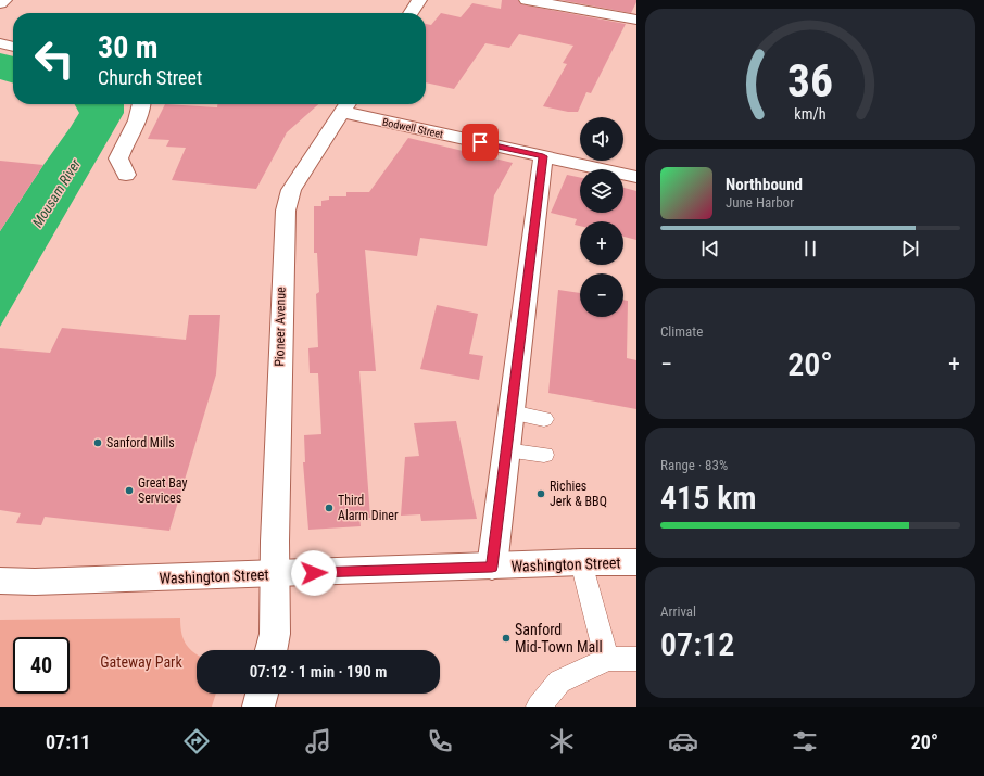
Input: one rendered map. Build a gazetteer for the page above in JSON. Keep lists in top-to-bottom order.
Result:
{
  "streets": {
    "street": ["Bodwell Street", "Pioneer Avenue", "Washington Street"]
  },
  "crossings": [
    ["Bodwell Street", "Pioneer Avenue"],
    ["Pioneer Avenue", "Washington Street"]
  ],
  "water": ["Mousam River"],
  "parks": ["Gateway Park"],
  "places": [
    "Sanford Mills",
    "Great Bay Services",
    "Richies Jerk & BBQ",
    "Third Alarm Diner",
    "Sanford Mid-Town Mall"
  ],
  "page": {
    "turn": ["30 m", "Church Street"],
    "map_buttons": ["+", "−"],
    "song": ["Northbound", "June Harbor"],
    "tile": [
      "Climate",
      ["Range · 83%", "415 km"],
      ["Arrival", "07:12"]
    ],
    "heat": ["−", "20°", "+"],
    "limit": "40",
    "trip": "07:12 · 1 min · 190 m",
    "tabs": ["07:11", "20°"],
    "gauge": ["36", "km/h"]
  }
}
